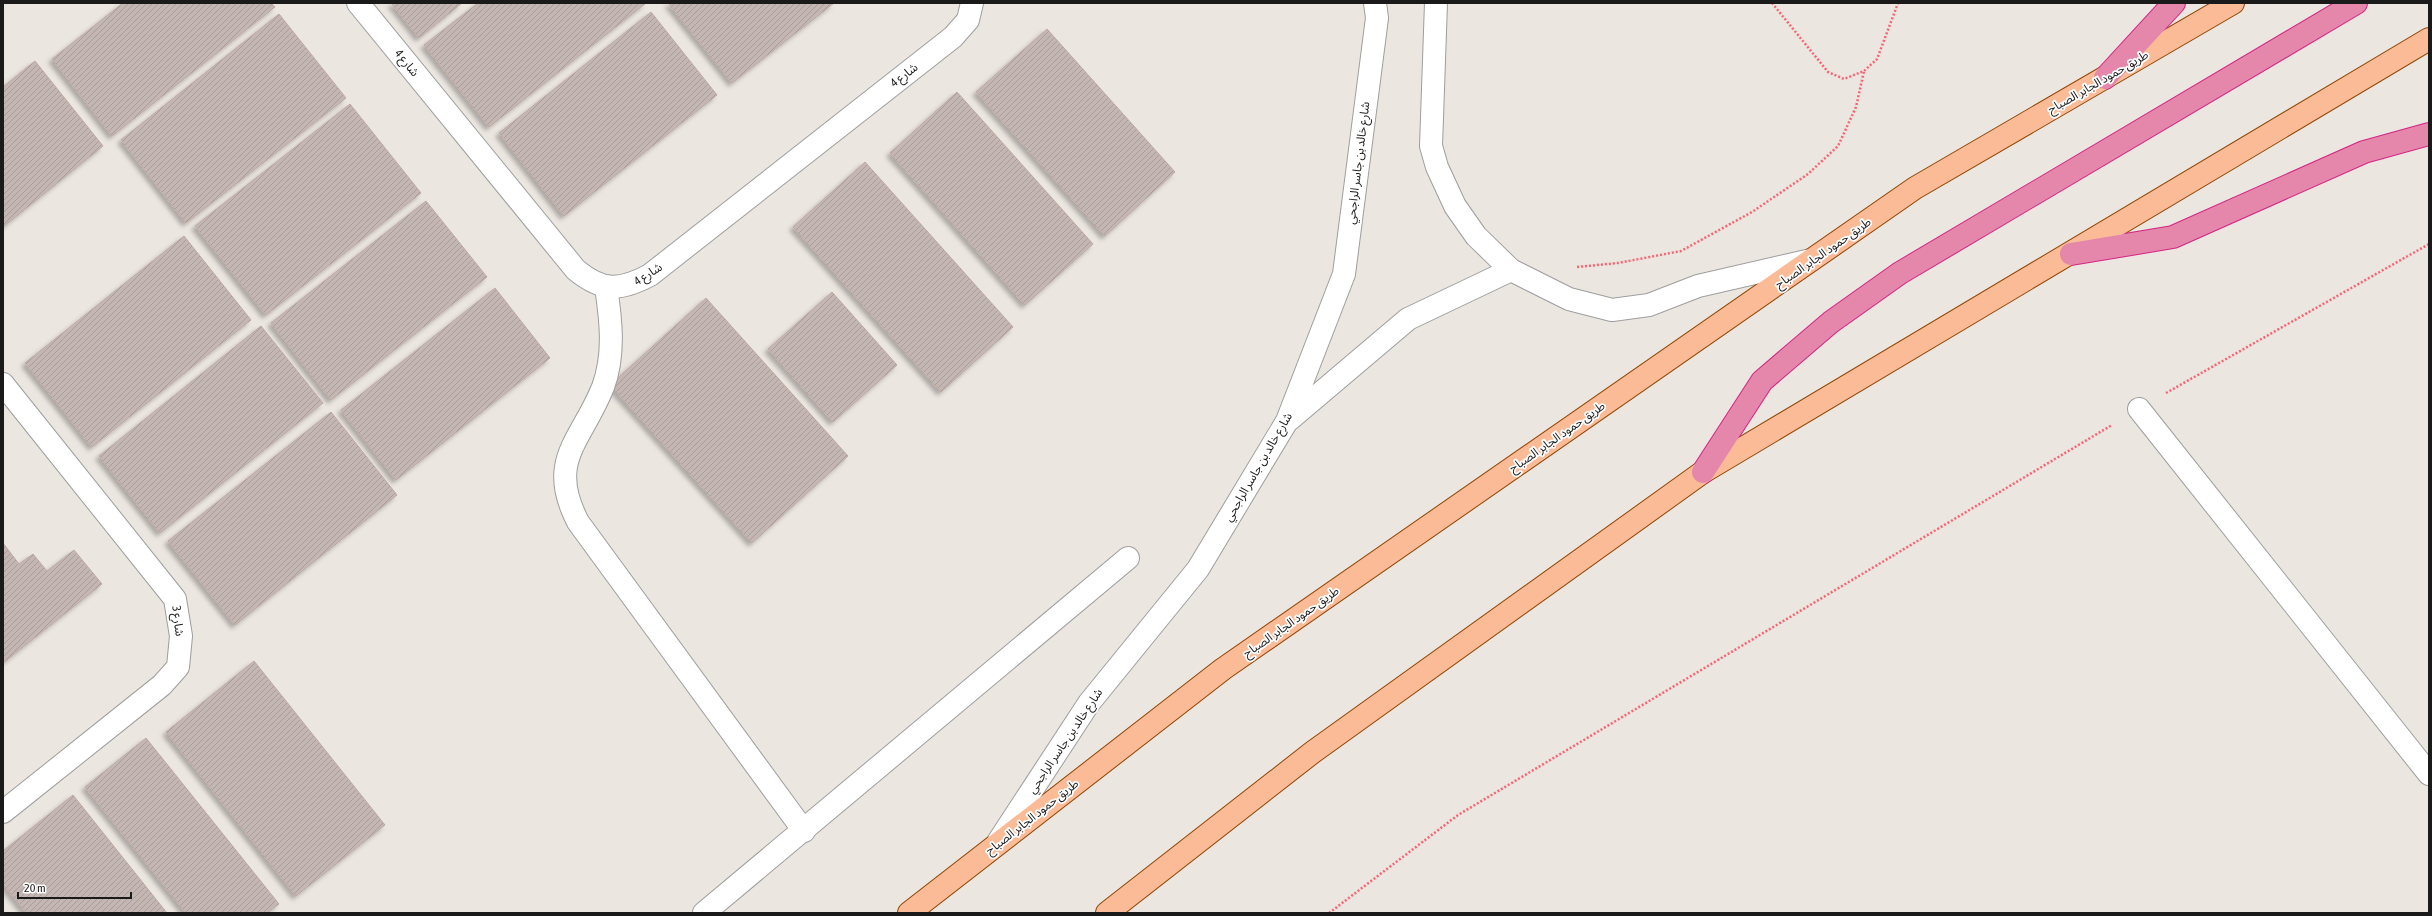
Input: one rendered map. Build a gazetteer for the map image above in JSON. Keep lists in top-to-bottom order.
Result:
{
  "streets": {
    "main road": ["طريق حمود الجابر الصباح"],
    "street": ["شارع 4", "شارع خالد بن جاسر الراجحي", "شارع 3"]
  },
  "crossings": [
    ["طريق حمود الجابر الصباح", "شارع خالد بن جاسر الراجحي"]
  ],
  "scale_bar": "20 m"
}
